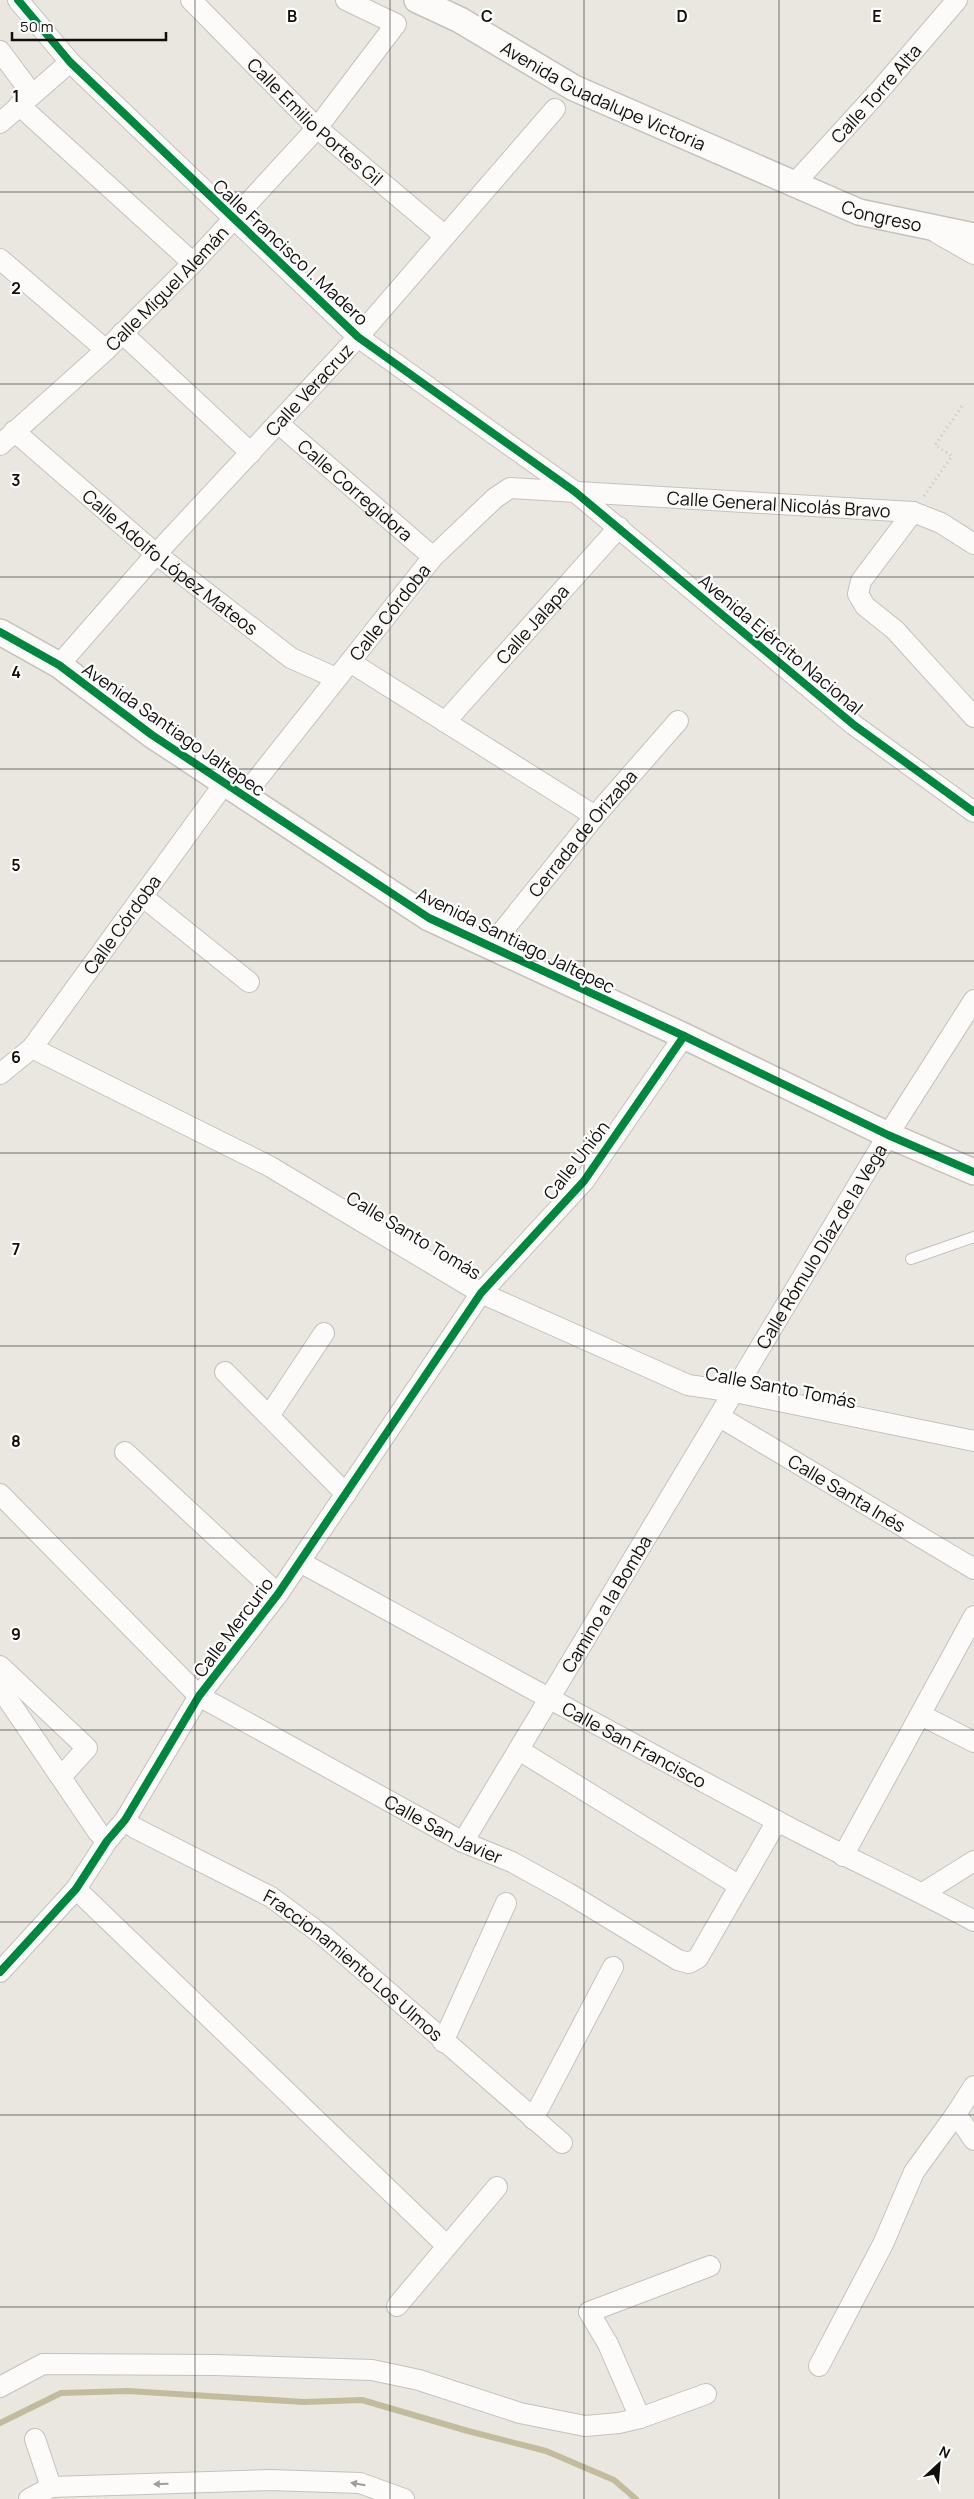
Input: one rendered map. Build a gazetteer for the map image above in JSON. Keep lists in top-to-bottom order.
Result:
{
  "streets": {
    "street": [
      "Calle Torre Alta",
      "Avenida Guadalupe Victoria",
      "Calle Emilio Portes Gil",
      "Congreso",
      "Calle Francisco I. Madero",
      "Calle Miguel Alemán",
      "Calle Veracruz",
      "Calle Corregidora",
      "Calle General Nicolás Bravo",
      "Calle Adolfo López Mateos",
      "Calle Córdoba",
      "Calle Jalapa",
      "Avenida Ejército Nacional",
      "Avenida Santiago Jaltepec",
      "Cerrada de Orizaba",
      "Calle Unión",
      "Calle Santo Tomás",
      "Calle Rómulo Díaz de la Vega",
      "Calle Santa Inés",
      "Camino a la Bomba",
      "Calle Mercurio",
      "Calle San Francisco",
      "Calle San Javier",
      "Fraccionamiento Los Ulmos"
    ]
  },
  "crossings": [
    ["Calle Torre Alta", "Avenida Guadalupe Victoria"],
    ["Calle Torre Alta", "Congreso"],
    ["Avenida Guadalupe Victoria", "Congreso"],
    ["Calle Emilio Portes Gil", "Calle Miguel Alemán"],
    ["Calle Emilio Portes Gil", "Calle Veracruz"],
    ["Calle Francisco I. Madero", "Calle Miguel Alemán"],
    ["Calle Francisco I. Madero", "Calle Veracruz"],
    ["Calle Francisco I. Madero", "Calle General Nicolás Bravo"],
    ["Calle Francisco I. Madero", "Calle Córdoba"],
    ["Calle Francisco I. Madero", "Avenida Ejército Nacional"],
    ["Calle Miguel Alemán", "Calle Adolfo López Mateos"],
    ["Calle Veracruz", "Calle Corregidora"],
    ["Calle Veracruz", "Calle Adolfo López Mateos"],
    ["Calle Veracruz", "Avenida Santiago Jaltepec"],
    ["Calle Corregidora", "Calle Córdoba"],
    ["Calle General Nicolás Bravo", "Calle Córdoba"],
    ["Calle General Nicolás Bravo", "Avenida Ejército Nacional"],
    ["Calle Adolfo López Mateos", "Calle Córdoba"],
    ["Calle Córdoba", "Avenida Ejército Nacional"],
    ["Calle Córdoba", "Avenida Santiago Jaltepec"],
    ["Calle Córdoba", "Calle Santo Tomás"],
    ["Calle Jalapa", "Avenida Ejército Nacional"],
    ["Avenida Santiago Jaltepec", "Cerrada de Orizaba"],
    ["Avenida Santiago Jaltepec", "Calle Unión"],
    ["Avenida Santiago Jaltepec", "Calle Rómulo Díaz de la Vega"],
    ["Calle Unión", "Calle Santo Tomás"],
    ["Calle Unión", "Calle Mercurio"],
    ["Calle Santo Tomás", "Calle Rómulo Díaz de la Vega"],
    ["Calle Santo Tomás", "Camino a la Bomba"],
    ["Calle Santo Tomás", "Calle Mercurio"],
    ["Calle Rómulo Díaz de la Vega", "Camino a la Bomba"],
    ["Calle Santa Inés", "Camino a la Bomba"],
    ["Camino a la Bomba", "Calle San Francisco"],
    ["Camino a la Bomba", "Calle San Javier"],
    ["Calle Mercurio", "Calle San Francisco"],
    ["Calle Mercurio", "Calle San Javier"],
    ["Calle Mercurio", "Fraccionamiento Los Ulmos"]
  ],
  "scale_bar": "50 m",
  "north": "top right",
  "grid": {
    "columns": [
      "B",
      "C",
      "D",
      "E"
    ],
    "rows": [
      "1",
      "2",
      "3",
      "4",
      "5",
      "6",
      "7",
      "8",
      "9"
    ]
  }
}
